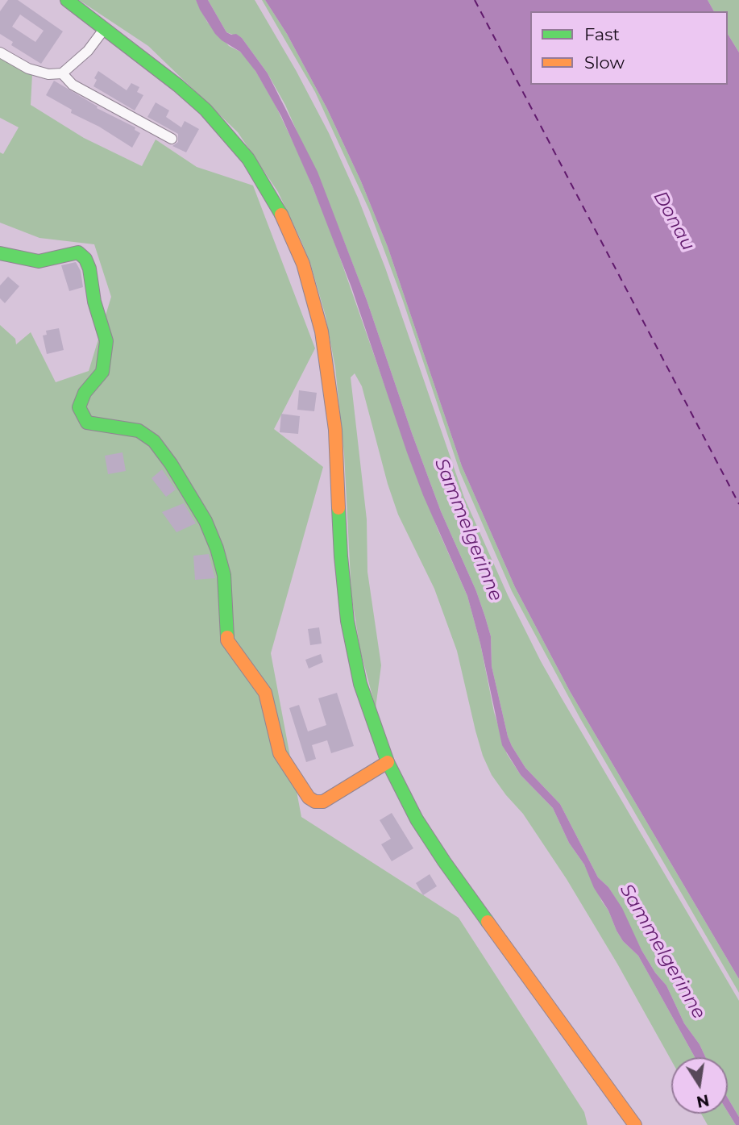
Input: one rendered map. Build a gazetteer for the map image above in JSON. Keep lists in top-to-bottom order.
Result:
{
  "water": ["Donau", "Sammelgerinne"],
  "legend": ["Fast", "Slow"],
  "north": "bottom"
}
